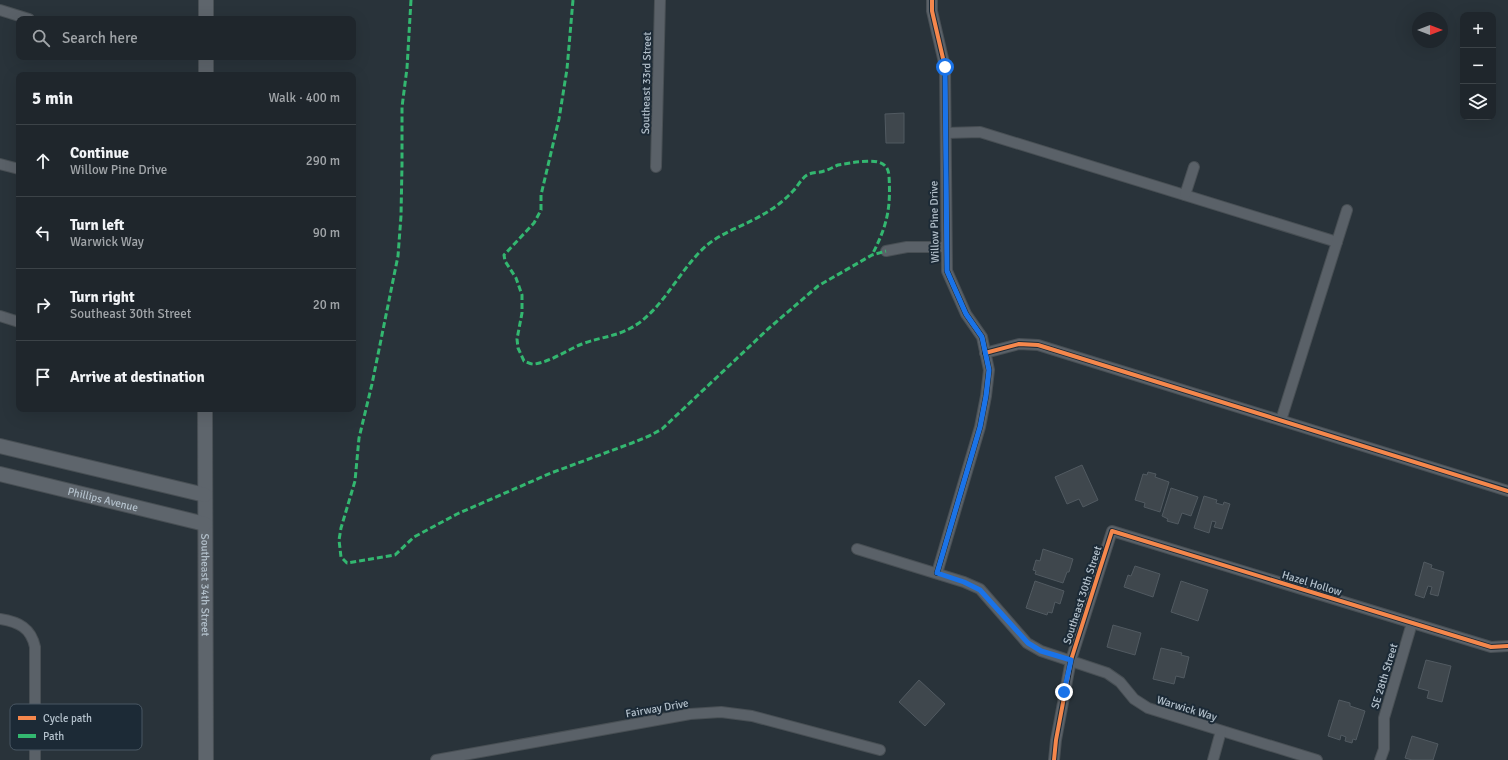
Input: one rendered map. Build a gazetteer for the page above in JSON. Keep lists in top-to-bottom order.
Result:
{
  "streets": {
    "street": [
      "Southeast 33rd Street",
      "Willow Pine Drive",
      "Phillips Avenue",
      "Hazel Hollow",
      "Southeast 34th Street",
      "Southeast 30th Street",
      "SE 28th Street",
      "Fairway Drive",
      "Warwick Way"
    ]
  },
  "crossings": [
    ["Willow Pine Drive", "Warwick Way"],
    ["Phillips Avenue", "Southeast 34th Street"],
    ["Hazel Hollow", "Southeast 30th Street"],
    ["Hazel Hollow", "SE 28th Street"],
    ["Southeast 30th Street", "Warwick Way"]
  ],
  "legend": ["Cycle path", "Path"],
  "north": "right",
  "page": {
    "map_buttons": ["+", "−"],
    "search": "Search here",
    "heading": ["5 min", "Walk · 400 m"],
    "list": [
      ["Continue", "Willow Pine Drive", "290 m"],
      ["Turn left", "Warwick Way", "90 m"],
      ["Turn right", "Southeast 30th Street", "20 m"],
      "Arrive at destination"
    ]
  }
}
